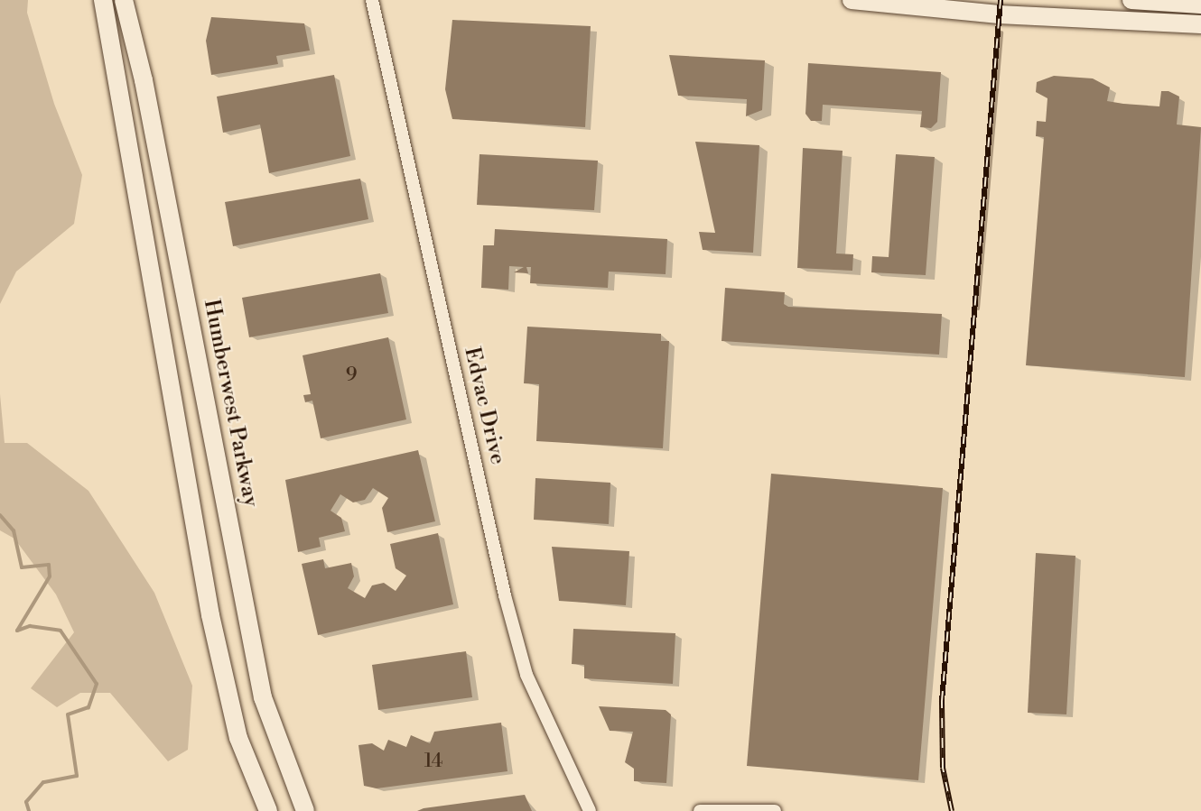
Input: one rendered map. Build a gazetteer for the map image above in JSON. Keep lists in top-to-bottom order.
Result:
{
  "streets": {
    "main road": ["Humberwest Parkway"],
    "street": ["Edvac Drive"]
  },
  "house_numbers": ["9", "14"]
}
